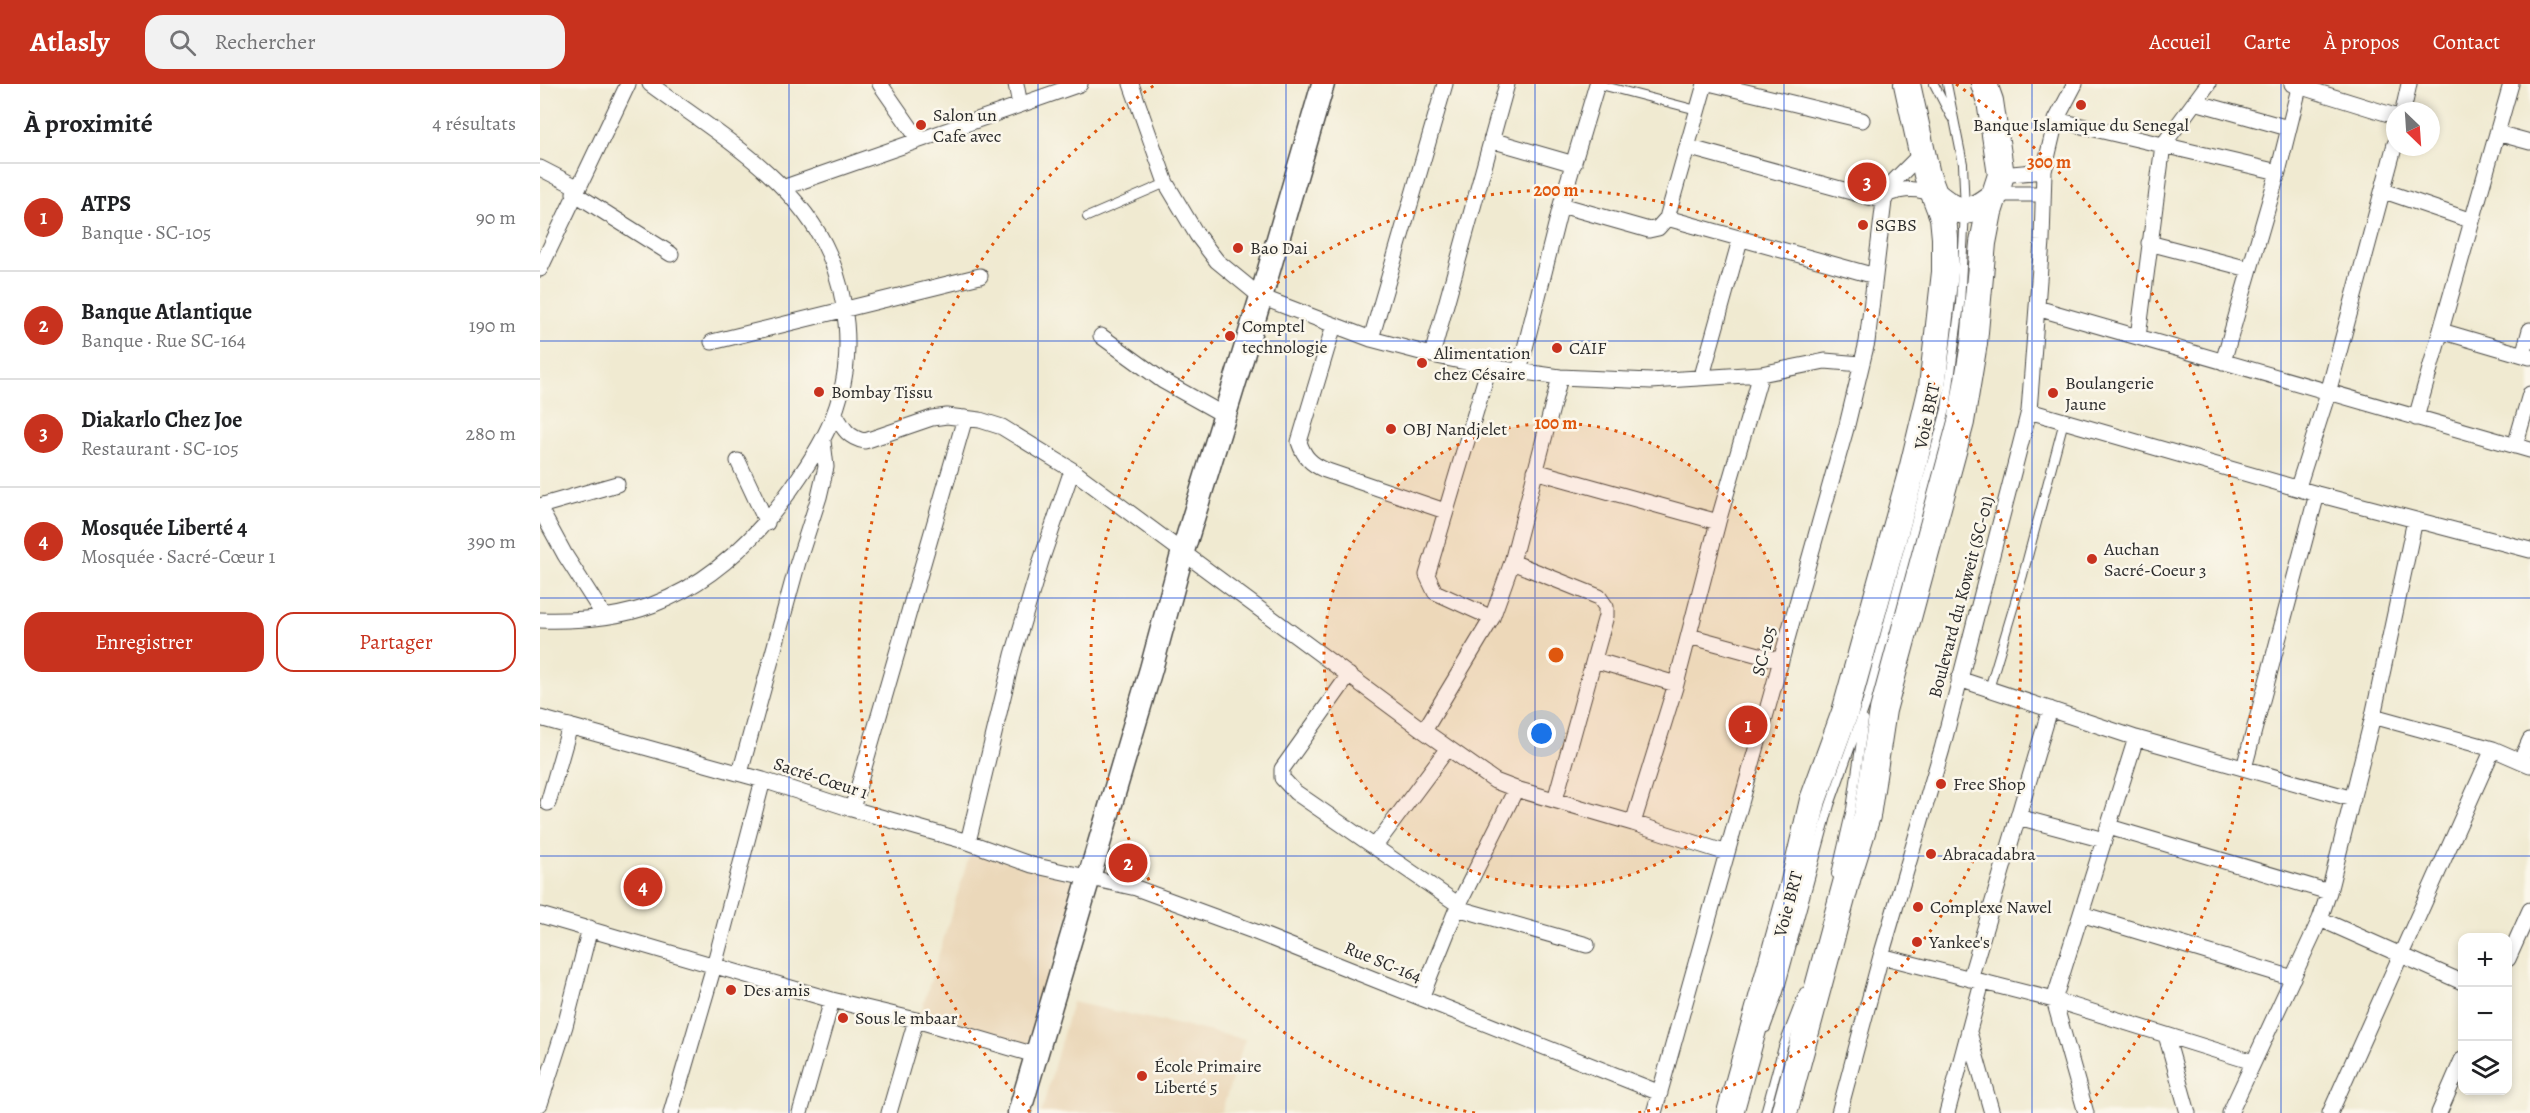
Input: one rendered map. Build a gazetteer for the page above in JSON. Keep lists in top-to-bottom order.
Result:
{
  "streets": {
    "street": [
      "Boulevard du Koweit (SC-01)",
      "SC-105",
      "Sacré-Cœur 1",
      "Rue SC-164"
    ],
    "lane": ["Voie BRT"]
  },
  "crossings": [
    ["SC-105", "Rue SC-164"],
    ["Sacré-Cœur 1", "Rue SC-164"]
  ],
  "places": [
    "Banque Islamique du Senegal",
    "Salon un Cafe avec",
    "SGBS",
    "Bao Dai",
    "Comptel technologie",
    "CAIF",
    "Alimentation chez Césaire",
    "Bombay Tissu",
    "Boulangerie Jaune",
    "OBJ Nandjelet",
    "Auchan Sacré-Coeur 3",
    "Free Shop",
    "Abracadabra",
    "Complexe Nawel",
    "Yankee's",
    "Des amis",
    "Sous le mbaar",
    "École Primaire Liberté 5"
  ],
  "north": "bottom right",
  "page": {
    "header": "Atlasly",
    "search": "Rechercher",
    "nav": [
      "Accueil",
      "Carte",
      "À propos",
      "Contact"
    ],
    "heading": ["À proximité", "4 résultats"],
    "pins": [
      "3",
      "1",
      "2",
      "4"
    ],
    "list": [
      {
        "mark": "1",
        "name": "ATPS",
        "note": "Banque · SC-105",
        "value": "90 m"
      },
      {
        "mark": "2",
        "name": "Banque Atlantique",
        "note": "Banque · Rue SC-164",
        "value": "190 m"
      },
      {
        "mark": "3",
        "name": "Diakarlo Chez Joe",
        "note": "Restaurant · SC-105",
        "value": "280 m"
      },
      {
        "mark": "4",
        "name": "Mosquée Liberté 4",
        "note": "Mosquée · Sacré-Cœur 1",
        "value": "390 m"
      }
    ],
    "buttons": ["Enregistrer", "Partager"],
    "map_buttons": ["+", "−"]
  },
  "rings": ["300 m", "200 m", "100 m"]
}
